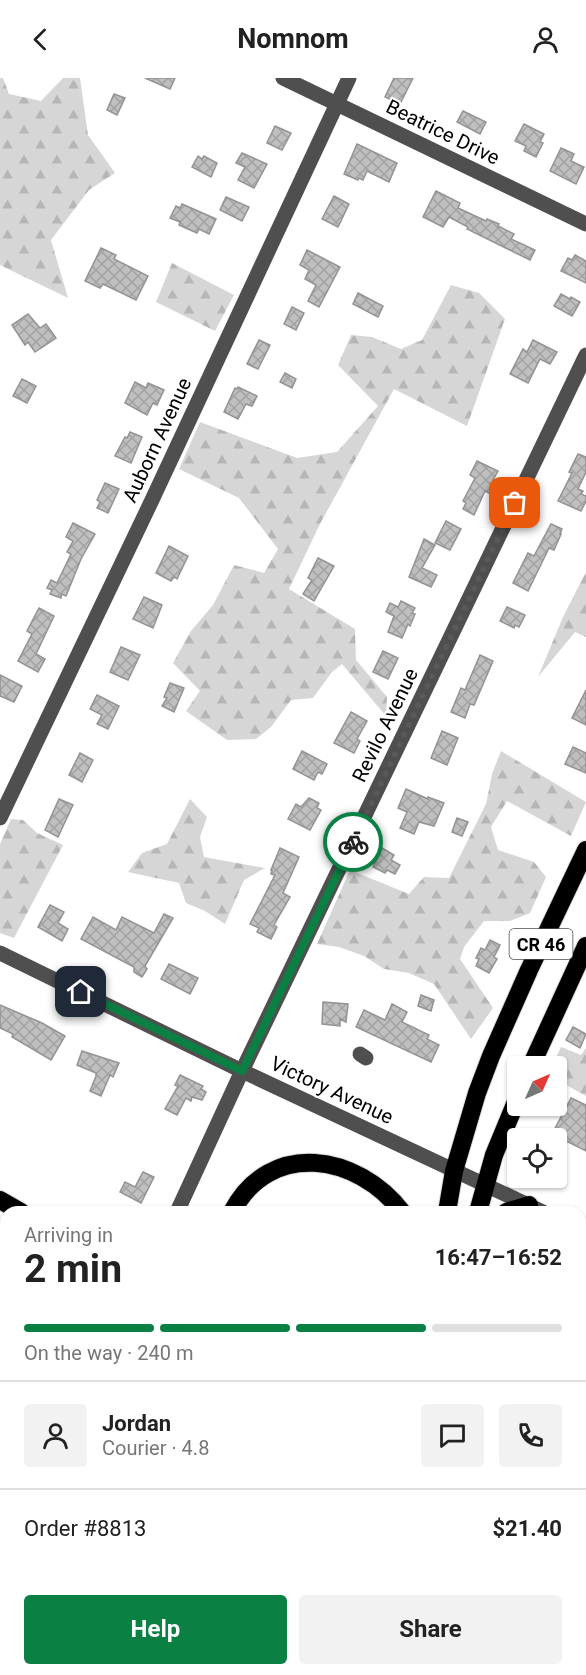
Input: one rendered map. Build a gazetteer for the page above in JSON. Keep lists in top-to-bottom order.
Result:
{
  "streets": {
    "highway": ["CR 46"],
    "street": [
      "Beatrice Drive",
      "Auborn Avenue",
      "Revilo Avenue",
      "Victory Avenue"
    ]
  },
  "crossings": [
    ["Beatrice Drive", "Auborn Avenue"],
    ["Revilo Avenue", "Victory Avenue"],
    ["CR 46", "Victory Avenue"]
  ],
  "north": "top right",
  "page": {
    "header": "Nomnom",
    "heading": ["2 min", "Arriving in", "16:47–16:52"],
    "panel": [
      "Jordan",
      "Courier · 4.8",
      "Order #8813",
      "$21.40"
    ],
    "bar": "On the way · 240 m",
    "buttons": ["Help", "Share"]
  }
}
